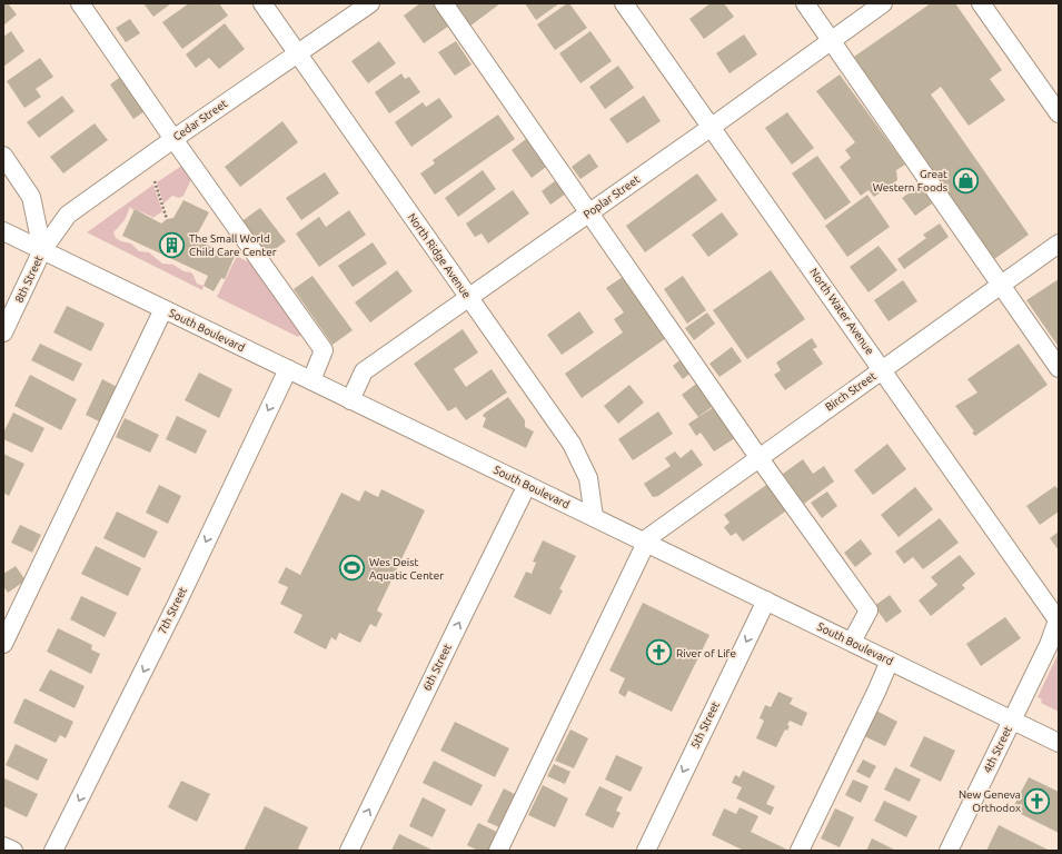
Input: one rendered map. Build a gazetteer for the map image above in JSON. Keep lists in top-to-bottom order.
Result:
{
  "streets": {
    "street": [
      "Cedar Street",
      "Poplar Street",
      "North Ridge Avenue",
      "8th Street",
      "North Water Avenue",
      "South Boulevard",
      "Birch Street",
      "7th Street",
      "6th Street",
      "5th Street",
      "4th Street"
    ]
  },
  "crossings": [
    ["Cedar Street", "North Ridge Avenue"],
    ["Cedar Street", "8th Street"],
    ["Cedar Street", "South Boulevard"],
    ["Poplar Street", "North Ridge Avenue"],
    ["Poplar Street", "North Water Avenue"],
    ["Poplar Street", "South Boulevard"],
    ["North Ridge Avenue", "South Boulevard"],
    ["8th Street", "South Boulevard"],
    ["North Water Avenue", "Birch Street"],
    ["North Water Avenue", "4th Street"],
    ["South Boulevard", "Birch Street"],
    ["South Boulevard", "7th Street"],
    ["South Boulevard", "6th Street"],
    ["South Boulevard", "5th Street"],
    ["South Boulevard", "4th Street"]
  ],
  "places": {
    "shop": ["Great Western Foods"],
    "building": ["The Small World Child Care Center"],
    "sports": ["Wes Deist Aquatic Center"],
    "church": ["River of Life", "New Geneva Orthodox"]
  }
}
